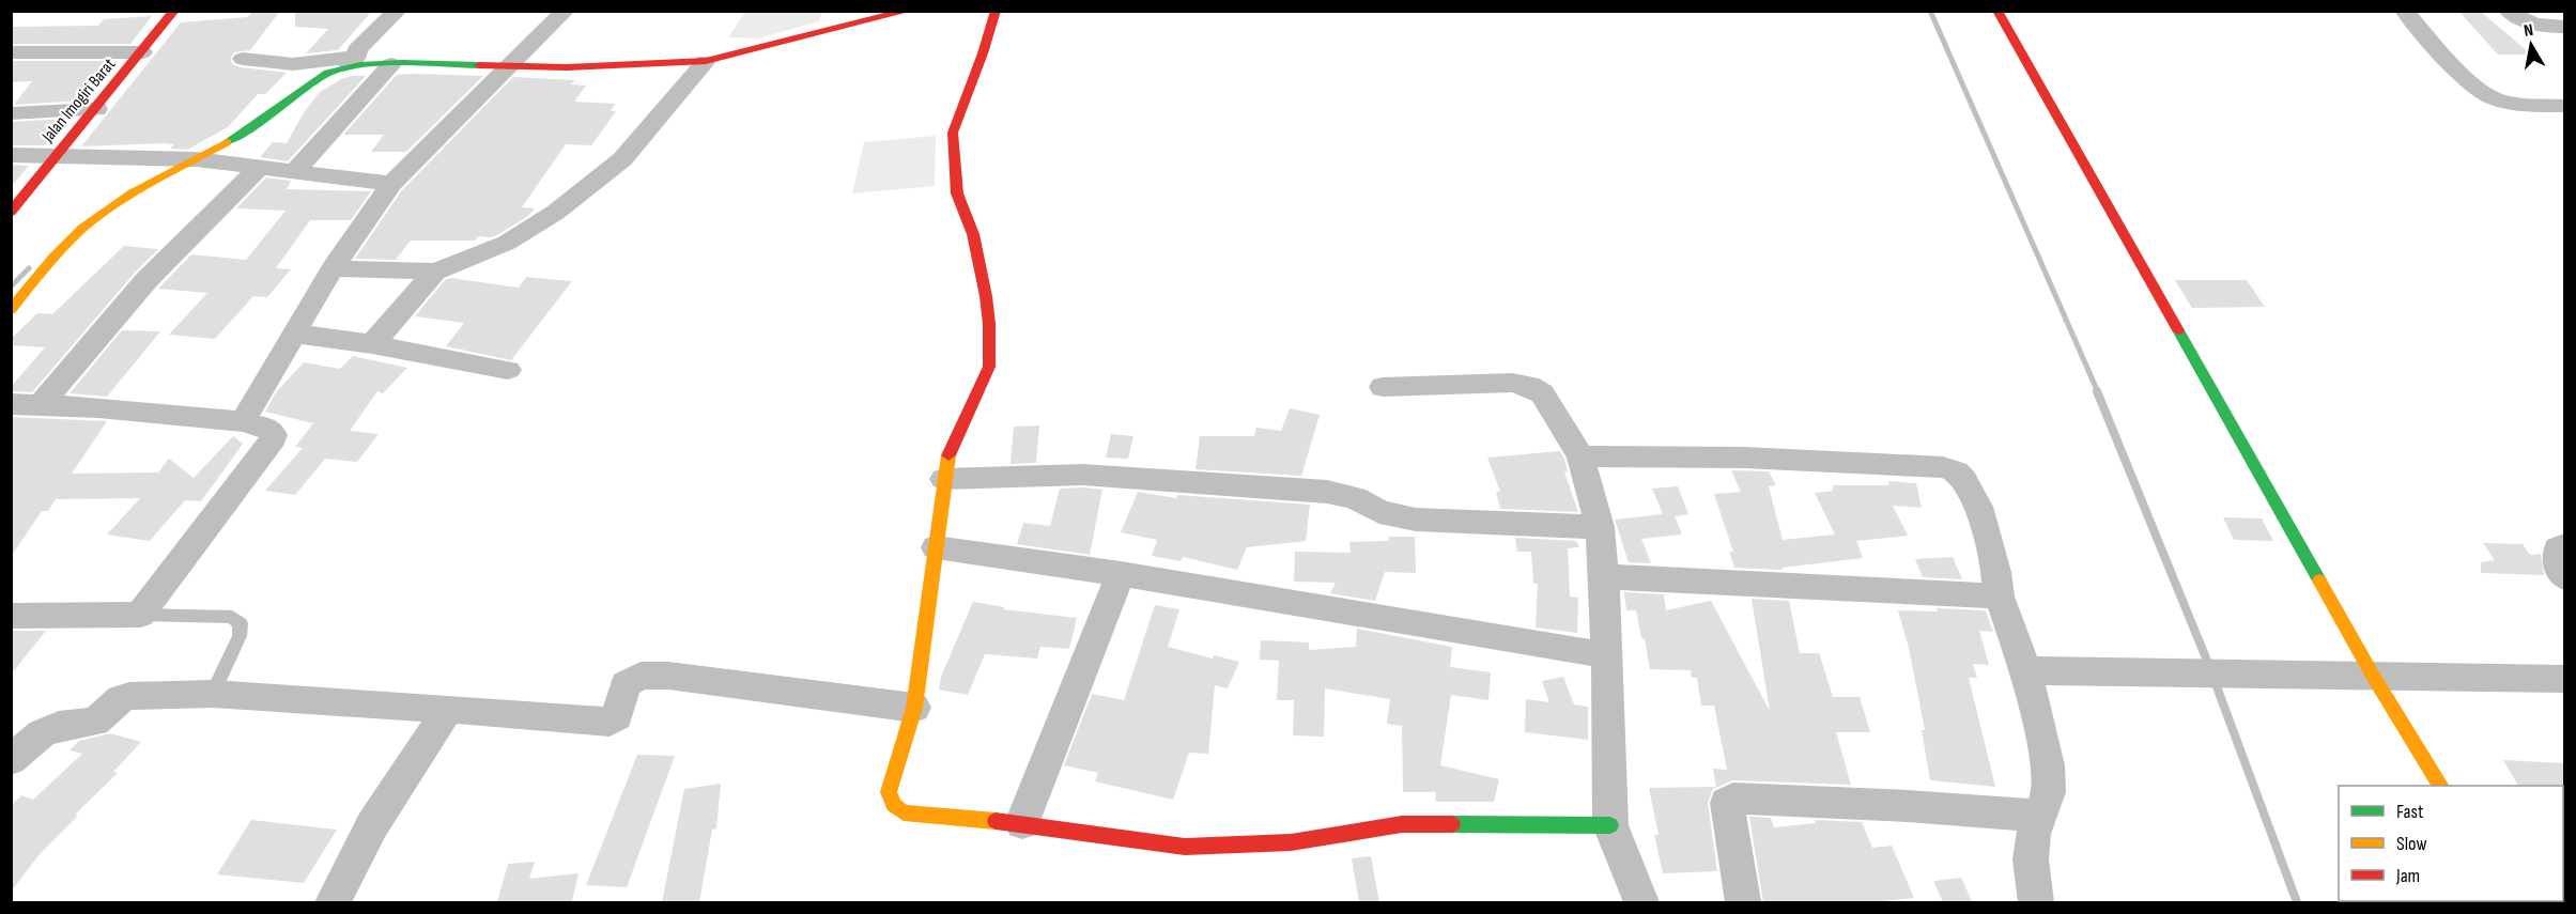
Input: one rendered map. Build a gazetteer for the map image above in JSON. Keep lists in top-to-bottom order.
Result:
{
  "streets": {
    "street": ["Jalan Imogiri Barat"]
  },
  "legend": ["Fast", "Slow", "Jam"],
  "north": "top"
}
